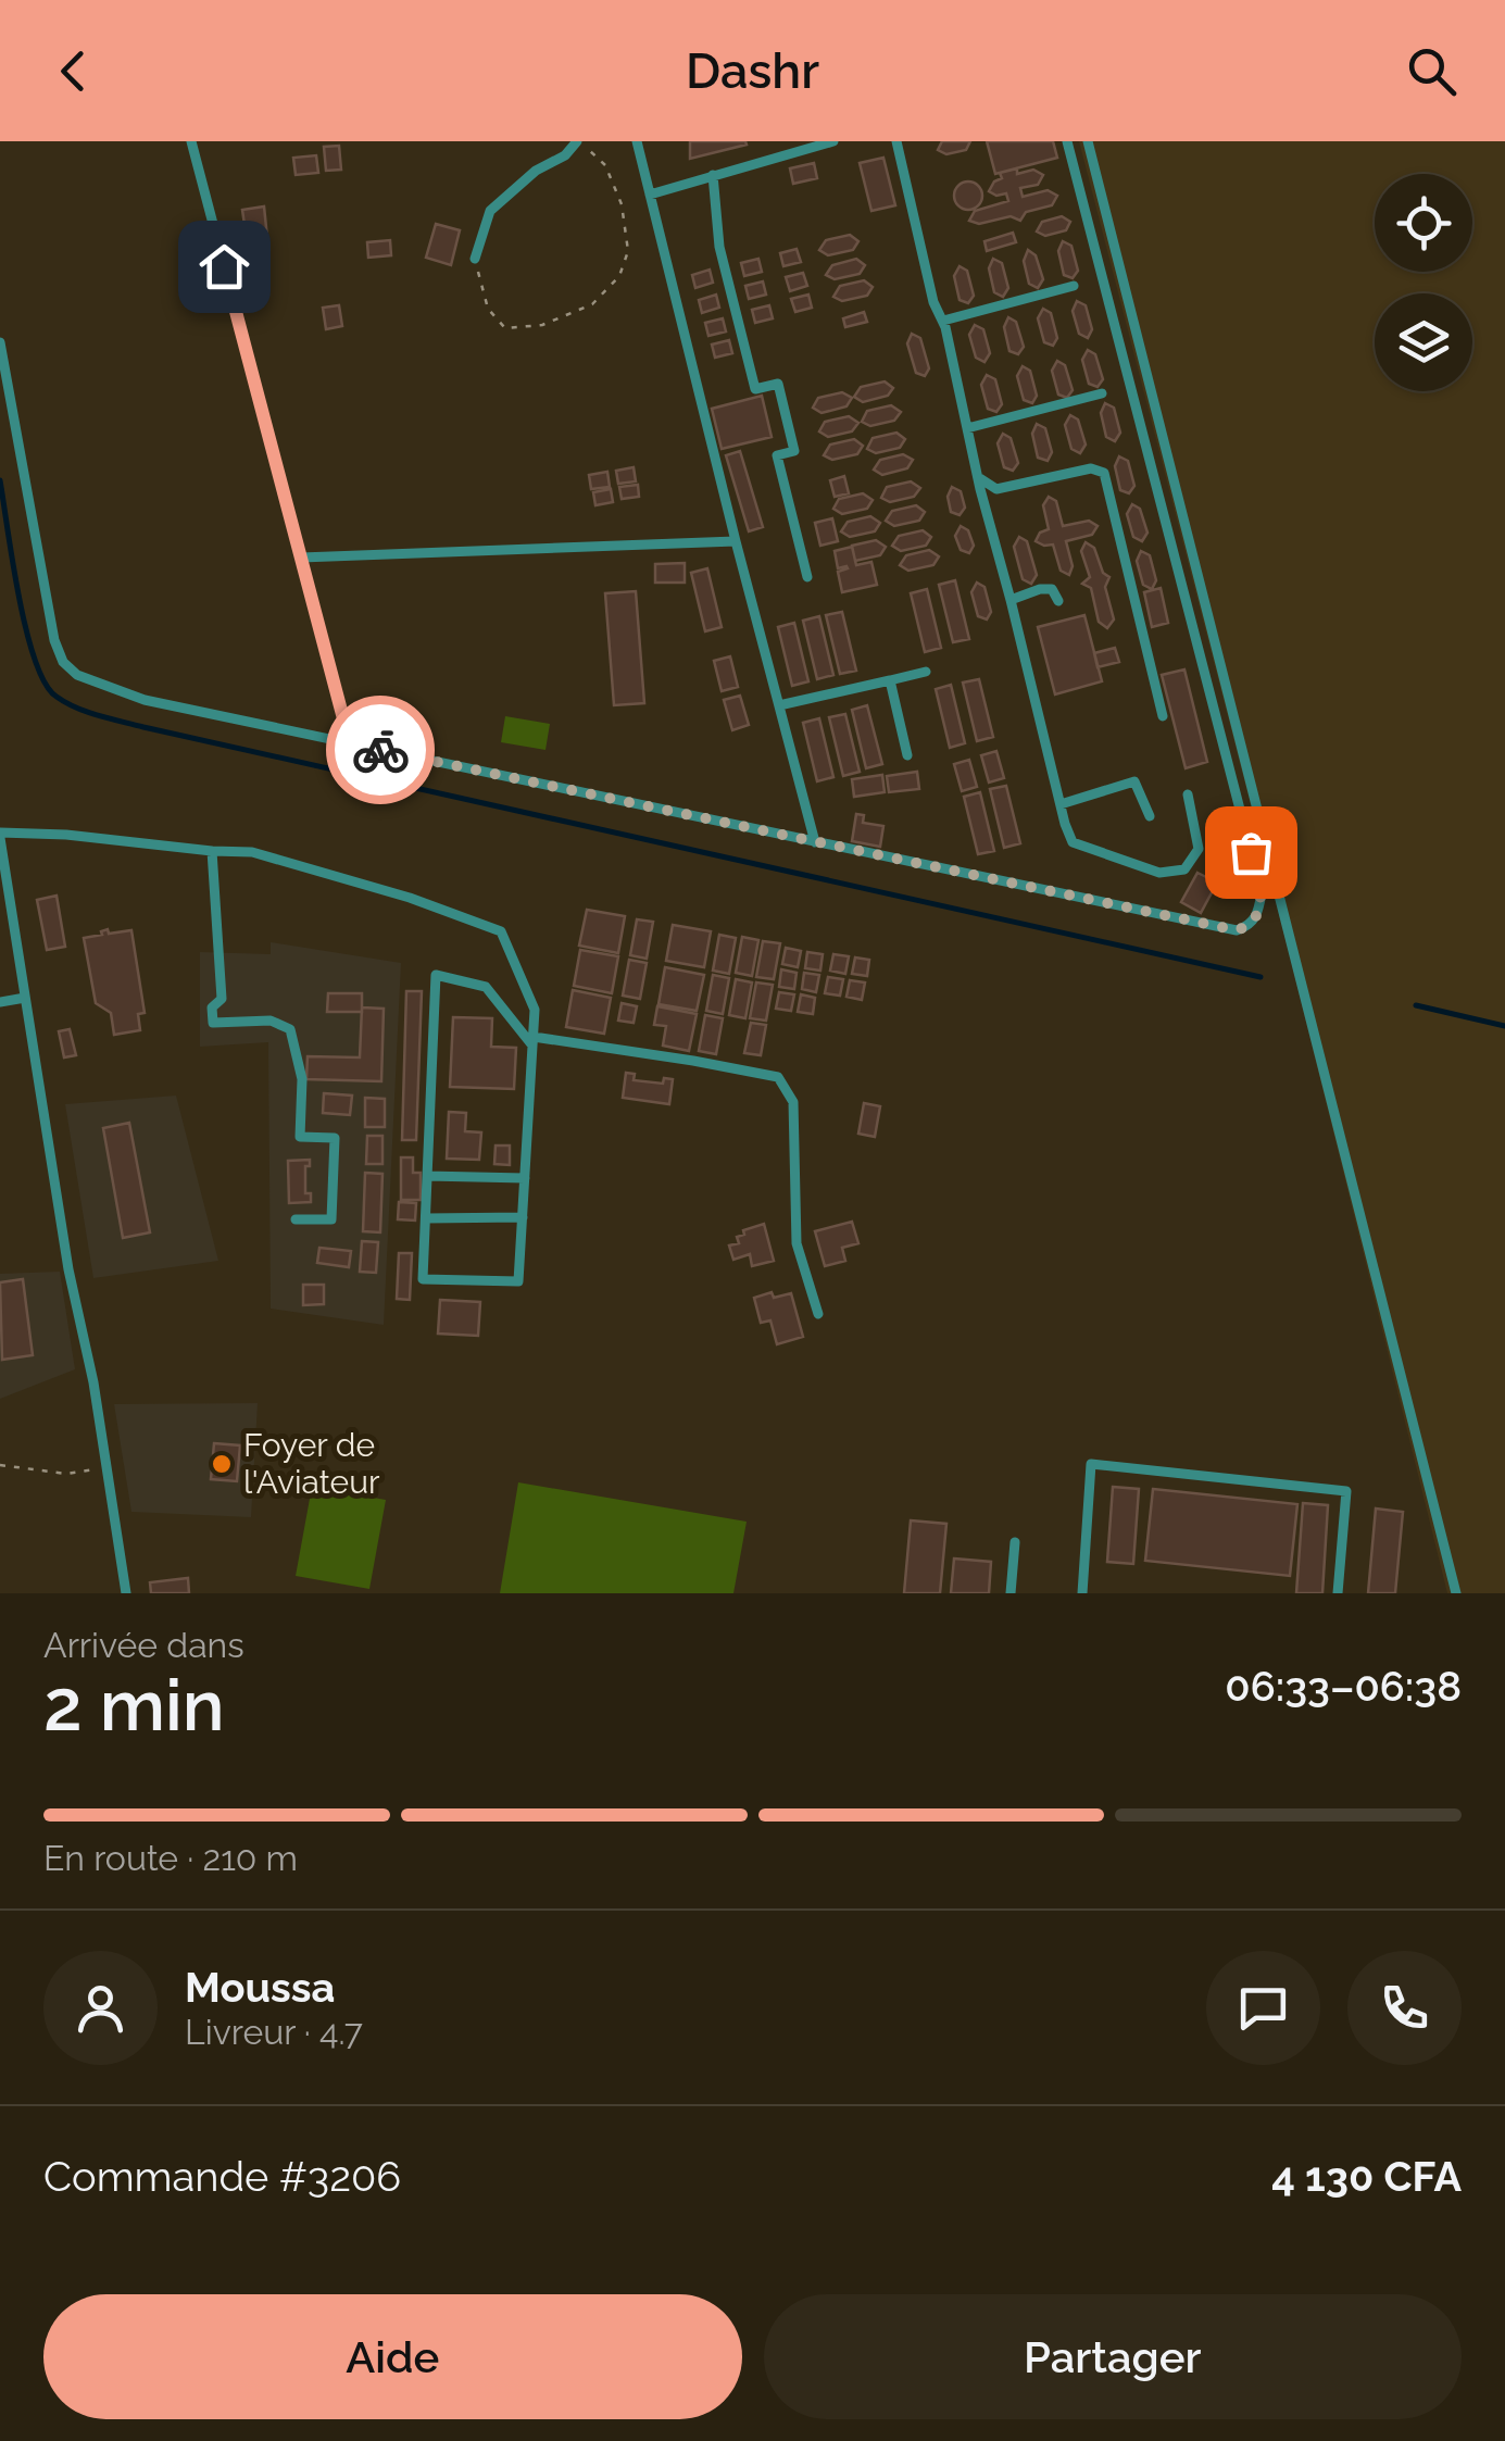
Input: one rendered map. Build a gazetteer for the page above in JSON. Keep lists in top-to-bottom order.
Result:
{
  "places": ["Foyer de l'Aviateur"],
  "page": {
    "header": "Dashr",
    "heading": ["2 min", "Arrivée dans", "06:33–06:38"],
    "panel": [
      "Moussa",
      "Livreur · 4.7",
      "Commande #3206",
      "4 130 CFA"
    ],
    "bar": "En route · 210 m",
    "buttons": ["Aide", "Partager"]
  }
}
